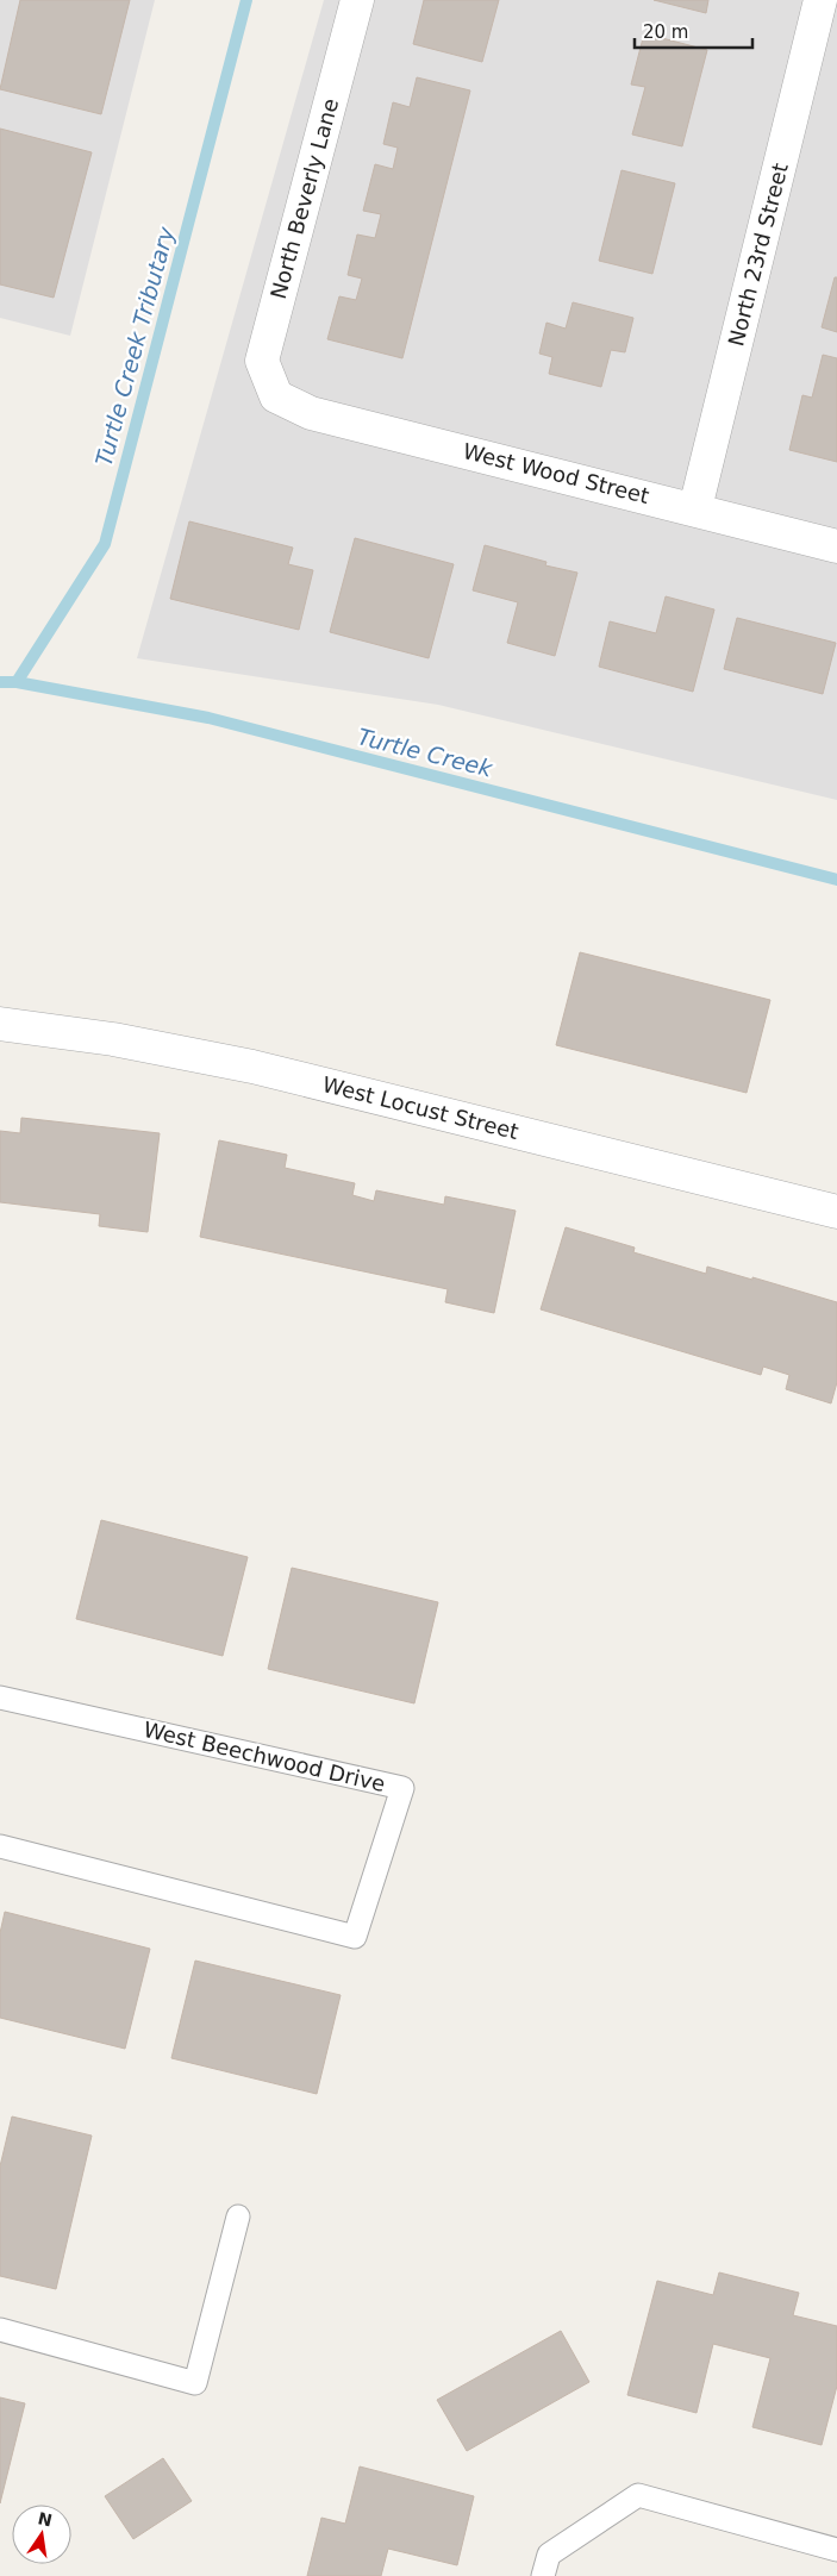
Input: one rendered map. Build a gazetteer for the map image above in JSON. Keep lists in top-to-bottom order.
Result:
{
  "streets": {
    "street": [
      "North Beverly Lane",
      "North 23rd Street",
      "West Wood Street",
      "West Locust Street"
    ],
    "lane": ["West Beechwood Drive"]
  },
  "crossings": [
    ["North Beverly Lane", "West Wood Street"],
    ["North 23rd Street", "West Wood Street"]
  ],
  "water": ["Turtle Creek Tributary", "Turtle Creek"],
  "scale_bar": "20 m",
  "north": "top"
}
